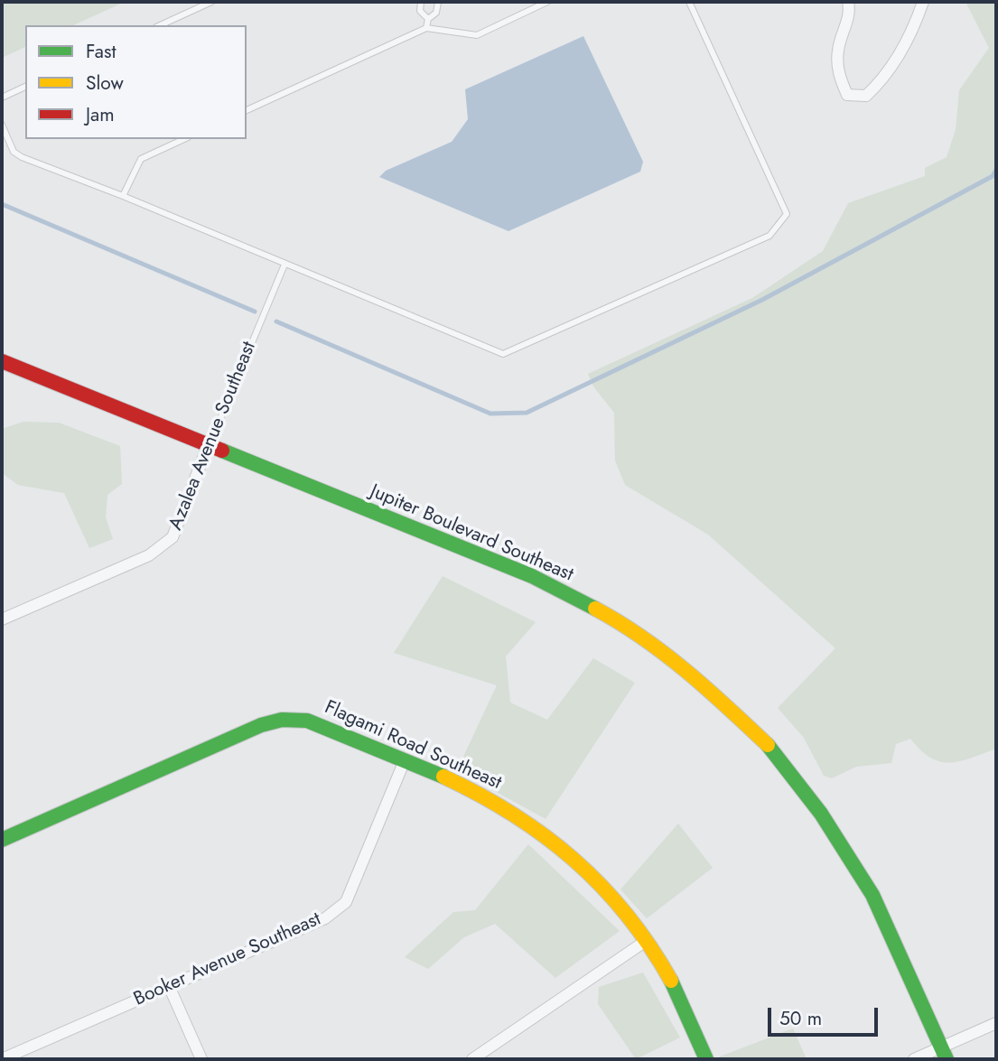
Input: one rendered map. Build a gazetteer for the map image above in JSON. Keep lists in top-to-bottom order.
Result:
{
  "streets": {
    "street": [
      "Azalea Avenue Southeast",
      "Jupiter Boulevard Southeast",
      "Flagami Road Southeast",
      "Booker Avenue Southeast"
    ]
  },
  "crossings": [
    ["Azalea Avenue Southeast", "Jupiter Boulevard Southeast"],
    ["Flagami Road Southeast", "Booker Avenue Southeast"]
  ],
  "legend": ["Fast", "Slow", "Jam"],
  "scale_bar": "50 m"
}
